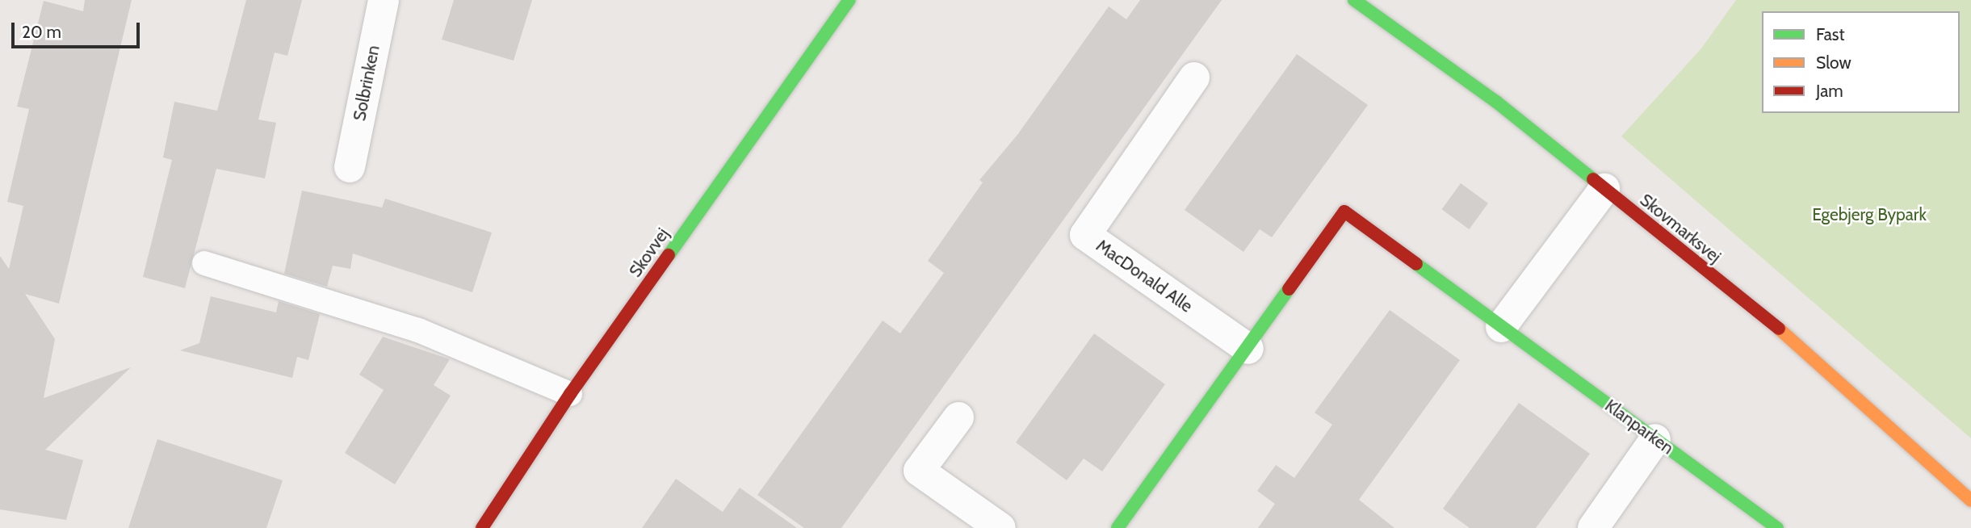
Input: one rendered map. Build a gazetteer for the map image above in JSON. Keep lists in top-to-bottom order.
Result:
{
  "streets": {
    "street": [
      "Solbrinken",
      "Skovmarksvej",
      "Skovvej",
      "MacDonald Alle",
      "Klanparken"
    ]
  },
  "crossings": [
    ["MacDonald Alle", "Klanparken"]
  ],
  "parks": ["Egebjerg Bypark"],
  "legend": ["Fast", "Slow", "Jam"],
  "scale_bar": "20 m"
}
